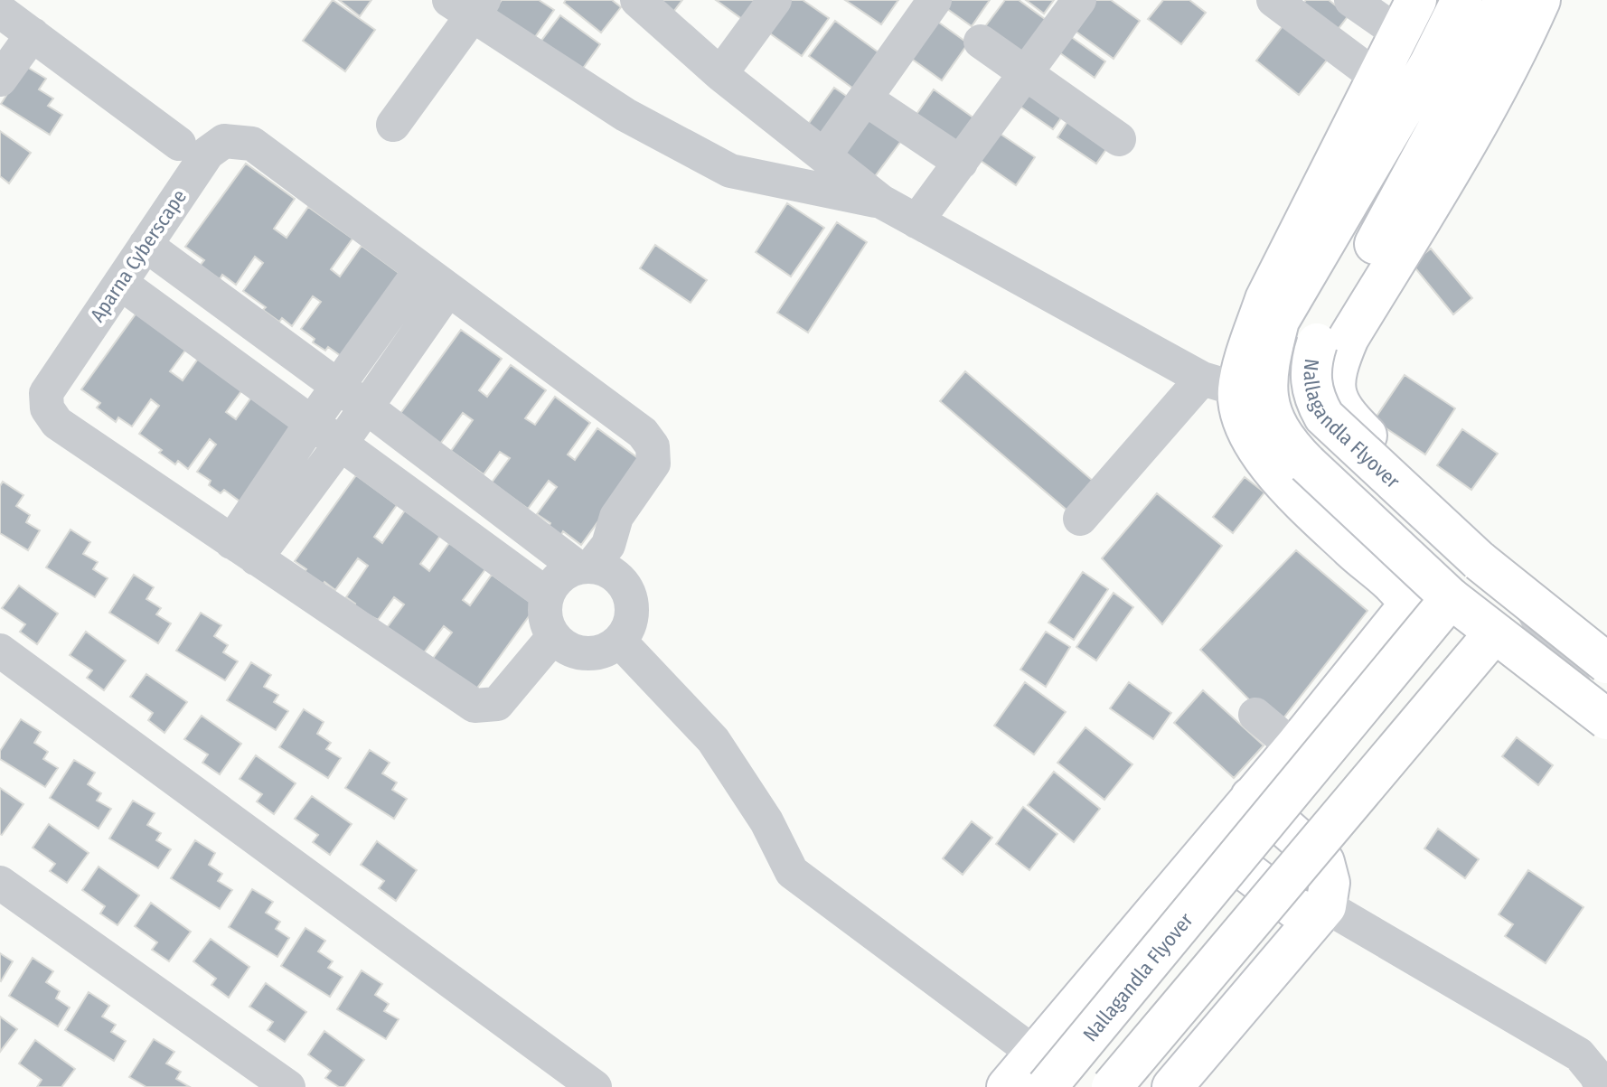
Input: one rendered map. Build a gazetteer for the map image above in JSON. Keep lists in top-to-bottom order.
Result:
{
  "streets": {
    "main road": ["Nallagandla Flyover"],
    "street": ["Aparna Cyberscape"]
  }
}
